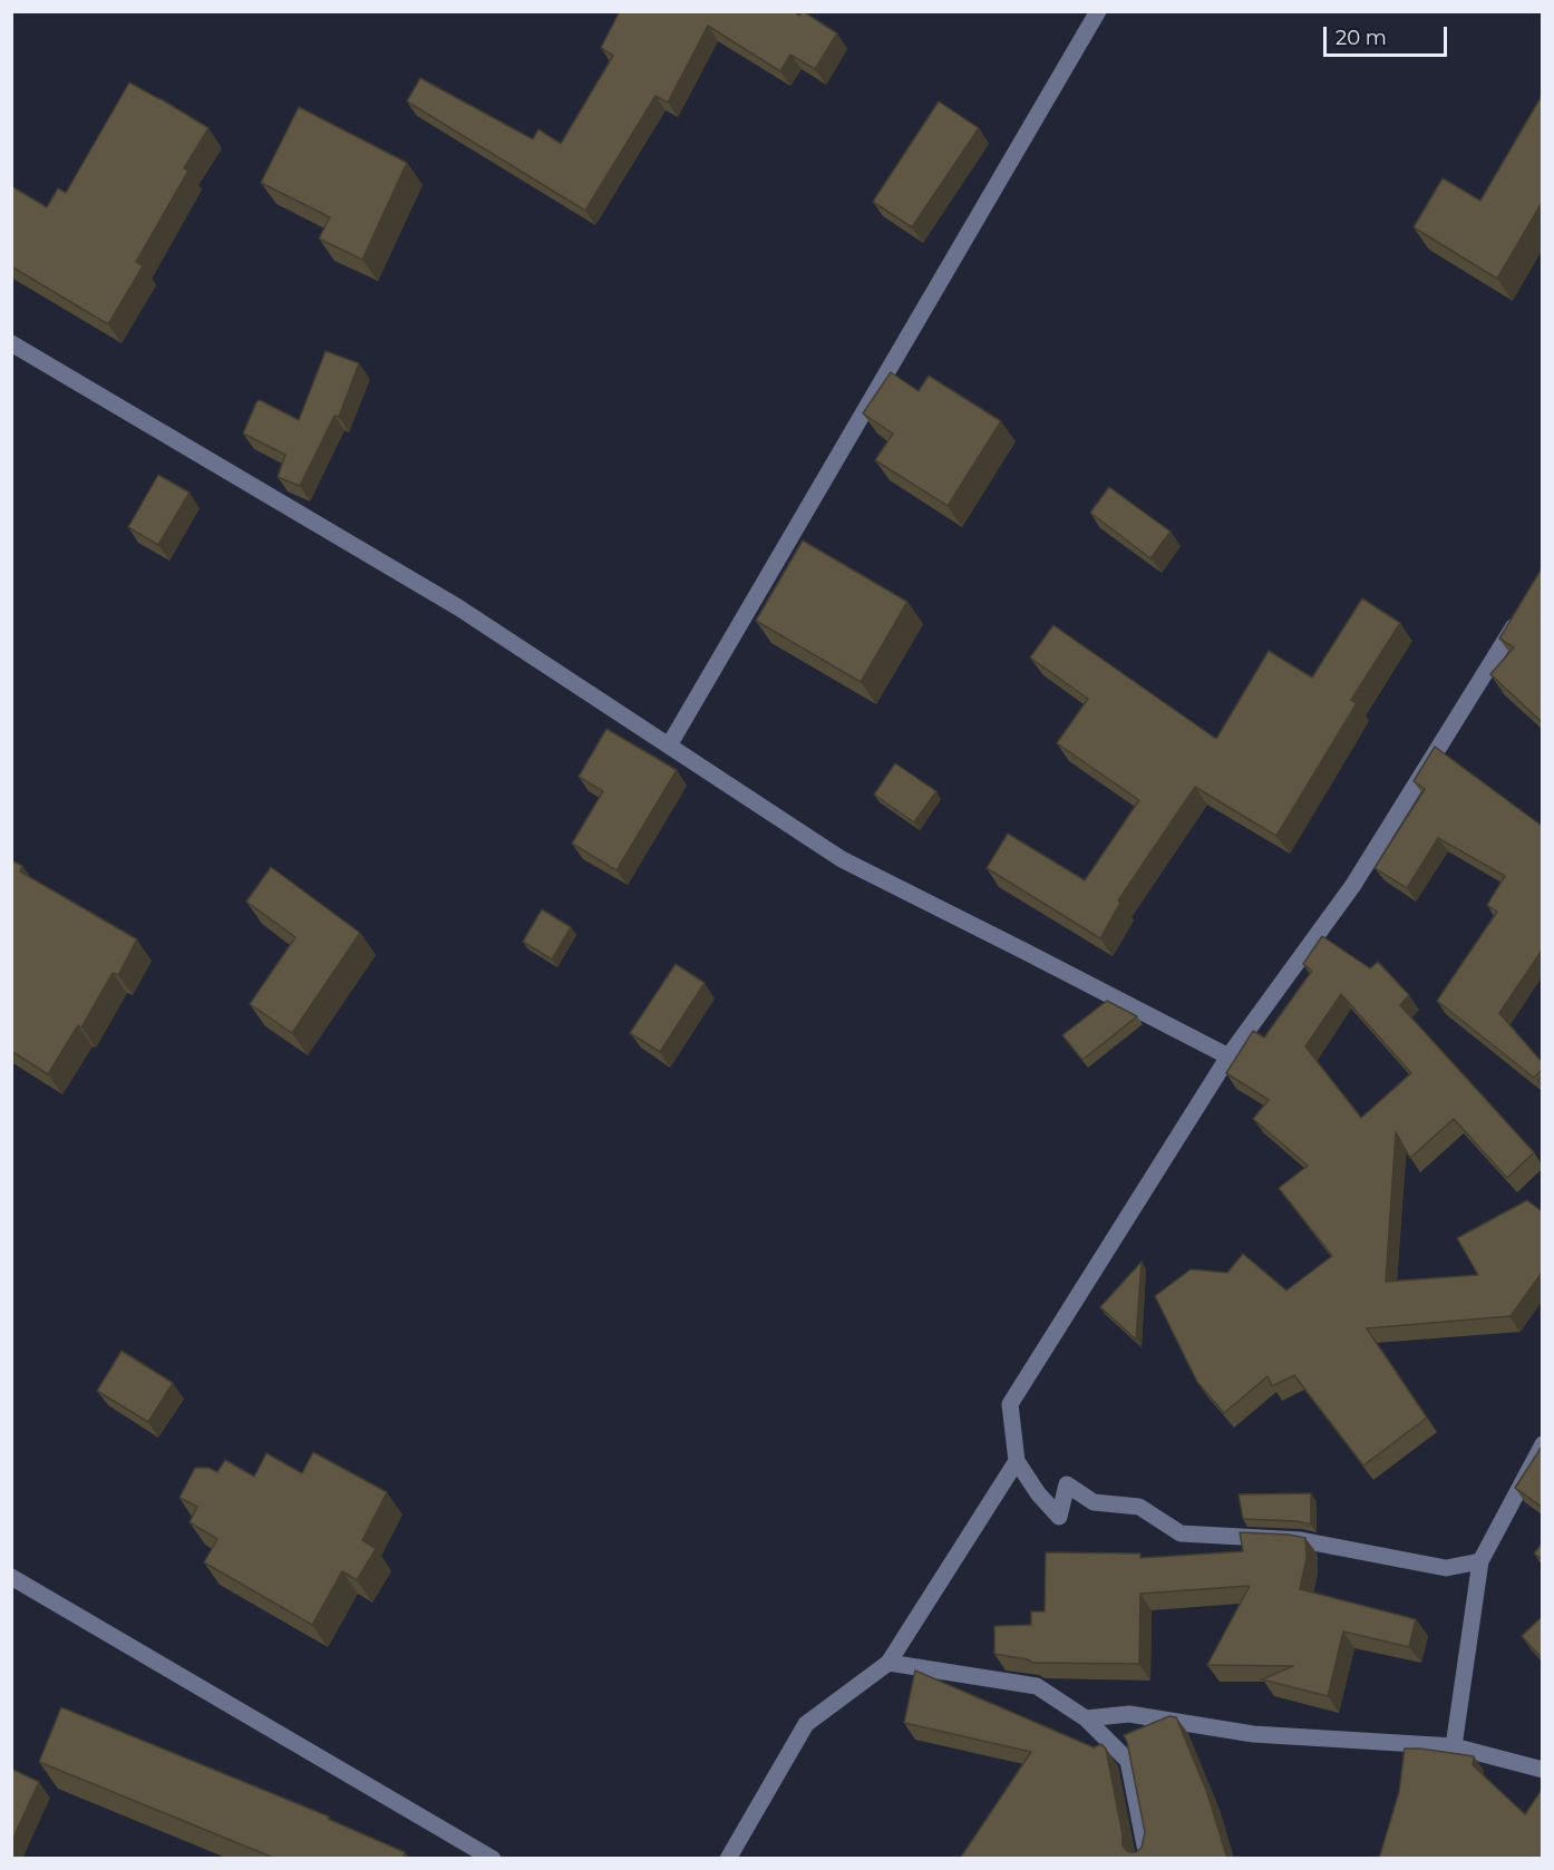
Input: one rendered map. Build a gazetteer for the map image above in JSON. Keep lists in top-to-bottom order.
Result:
{
  "scale_bar": "20 m"
}
